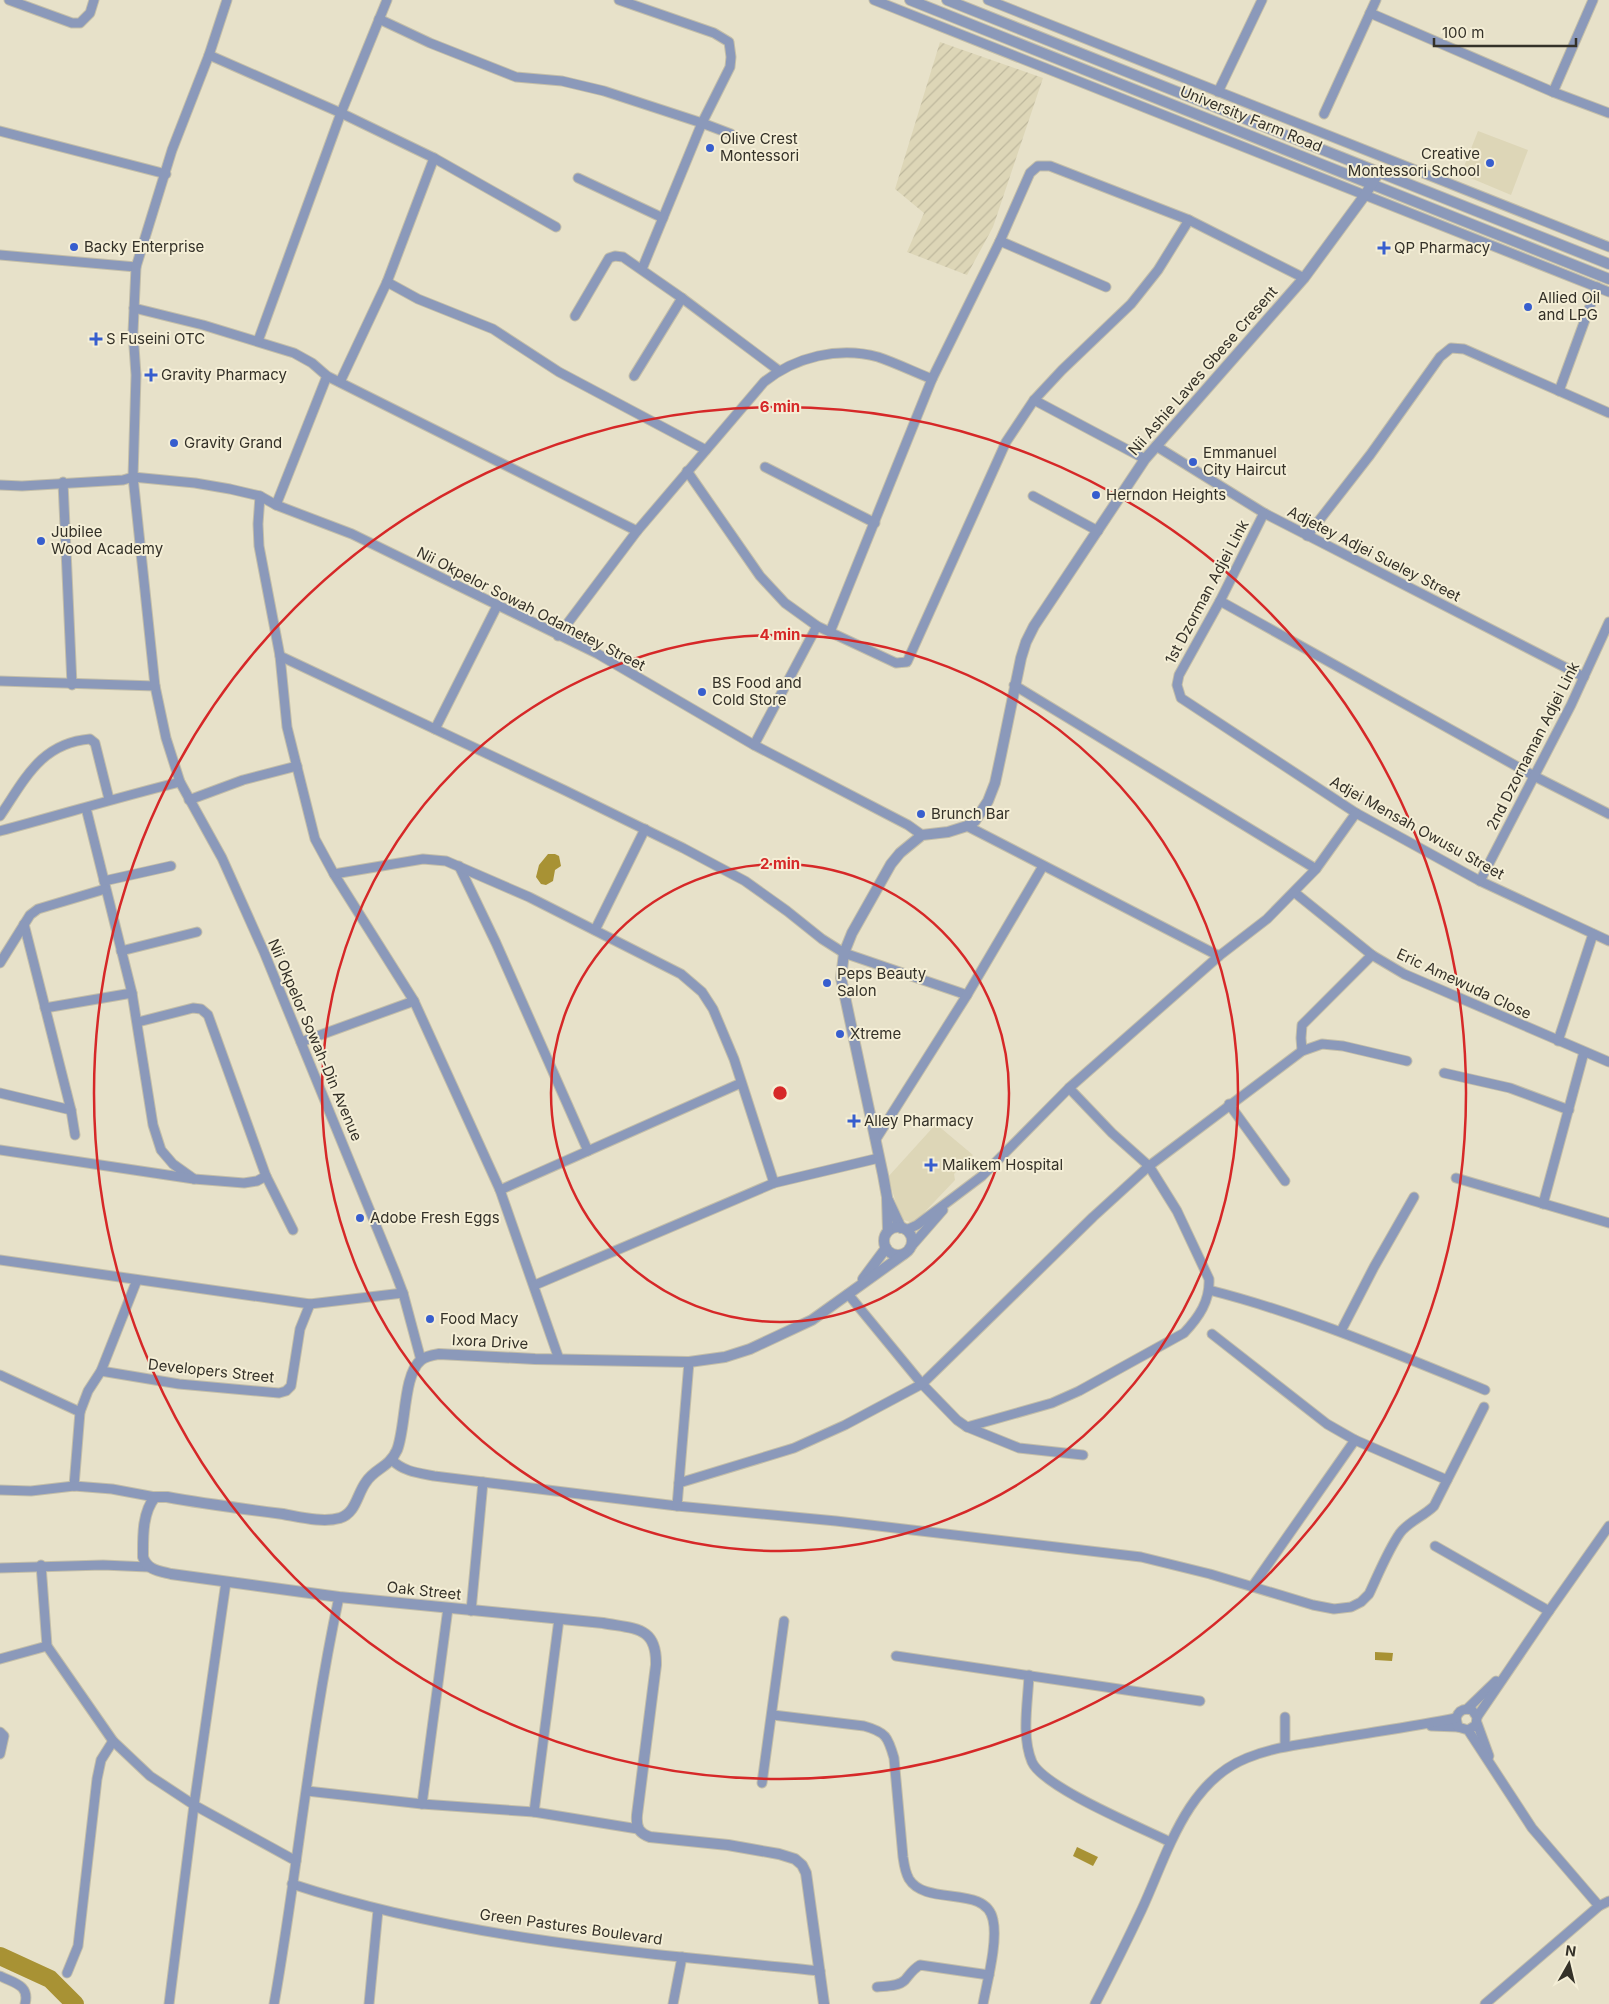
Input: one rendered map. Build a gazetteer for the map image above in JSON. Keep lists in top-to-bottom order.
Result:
{
  "streets": {
    "street": [
      "University Farm Road",
      "Nii Ashie Laves Gbese Cresent",
      "Adjetey Adjei Sueley Street",
      "1st Dzorman Adjei Link",
      "Nii Okpelor Sowah Odametey Street",
      "2nd Dzornaman Adjei Link",
      "Adjei Mensah Owusu Street",
      "Eric Amewuda Close",
      "Nii Okpelor Sowah-Din Avenue",
      "Ixora Drive",
      "Developers Street",
      "Oak Street",
      "Green Pastures Boulevard"
    ]
  },
  "crossings": [
    ["University Farm Road", "Nii Ashie Laves Gbese Cresent"],
    ["Nii Ashie Laves Gbese Cresent", "Adjetey Adjei Sueley Street"],
    ["Adjetey Adjei Sueley Street", "1st Dzorman Adjei Link"],
    ["Adjetey Adjei Sueley Street", "2nd Dzornaman Adjei Link"],
    ["1st Dzorman Adjei Link", "Adjei Mensah Owusu Street"],
    ["Nii Okpelor Sowah Odametey Street", "Nii Okpelor Sowah-Din Avenue"],
    ["2nd Dzornaman Adjei Link", "Adjei Mensah Owusu Street"],
    ["Nii Okpelor Sowah-Din Avenue", "Ixora Drive"]
  ],
  "places": {
    "other": [
      "Olive Crest Montessori",
      "Creative Montessori School",
      "Backy Enterprise",
      "Allied Oil and LPG",
      "Gravity Grand",
      "Emmanuel City Haircut",
      "Herndon Heights",
      "Jubilee Wood Academy",
      "BS Food and Cold Store",
      "Brunch Bar",
      "Peps Beauty Salon",
      "Xtreme",
      "Adobe Fresh Eggs",
      "Food Macy"
    ],
    "health": [
      "QP Pharmacy",
      "S Fuseini OTC",
      "Gravity Pharmacy",
      "Alley Pharmacy",
      "Malikem Hospital"
    ]
  },
  "scale_bar": "100 m",
  "north": "top",
  "rings": ["6 min", "4 min", "2 min"]
}
